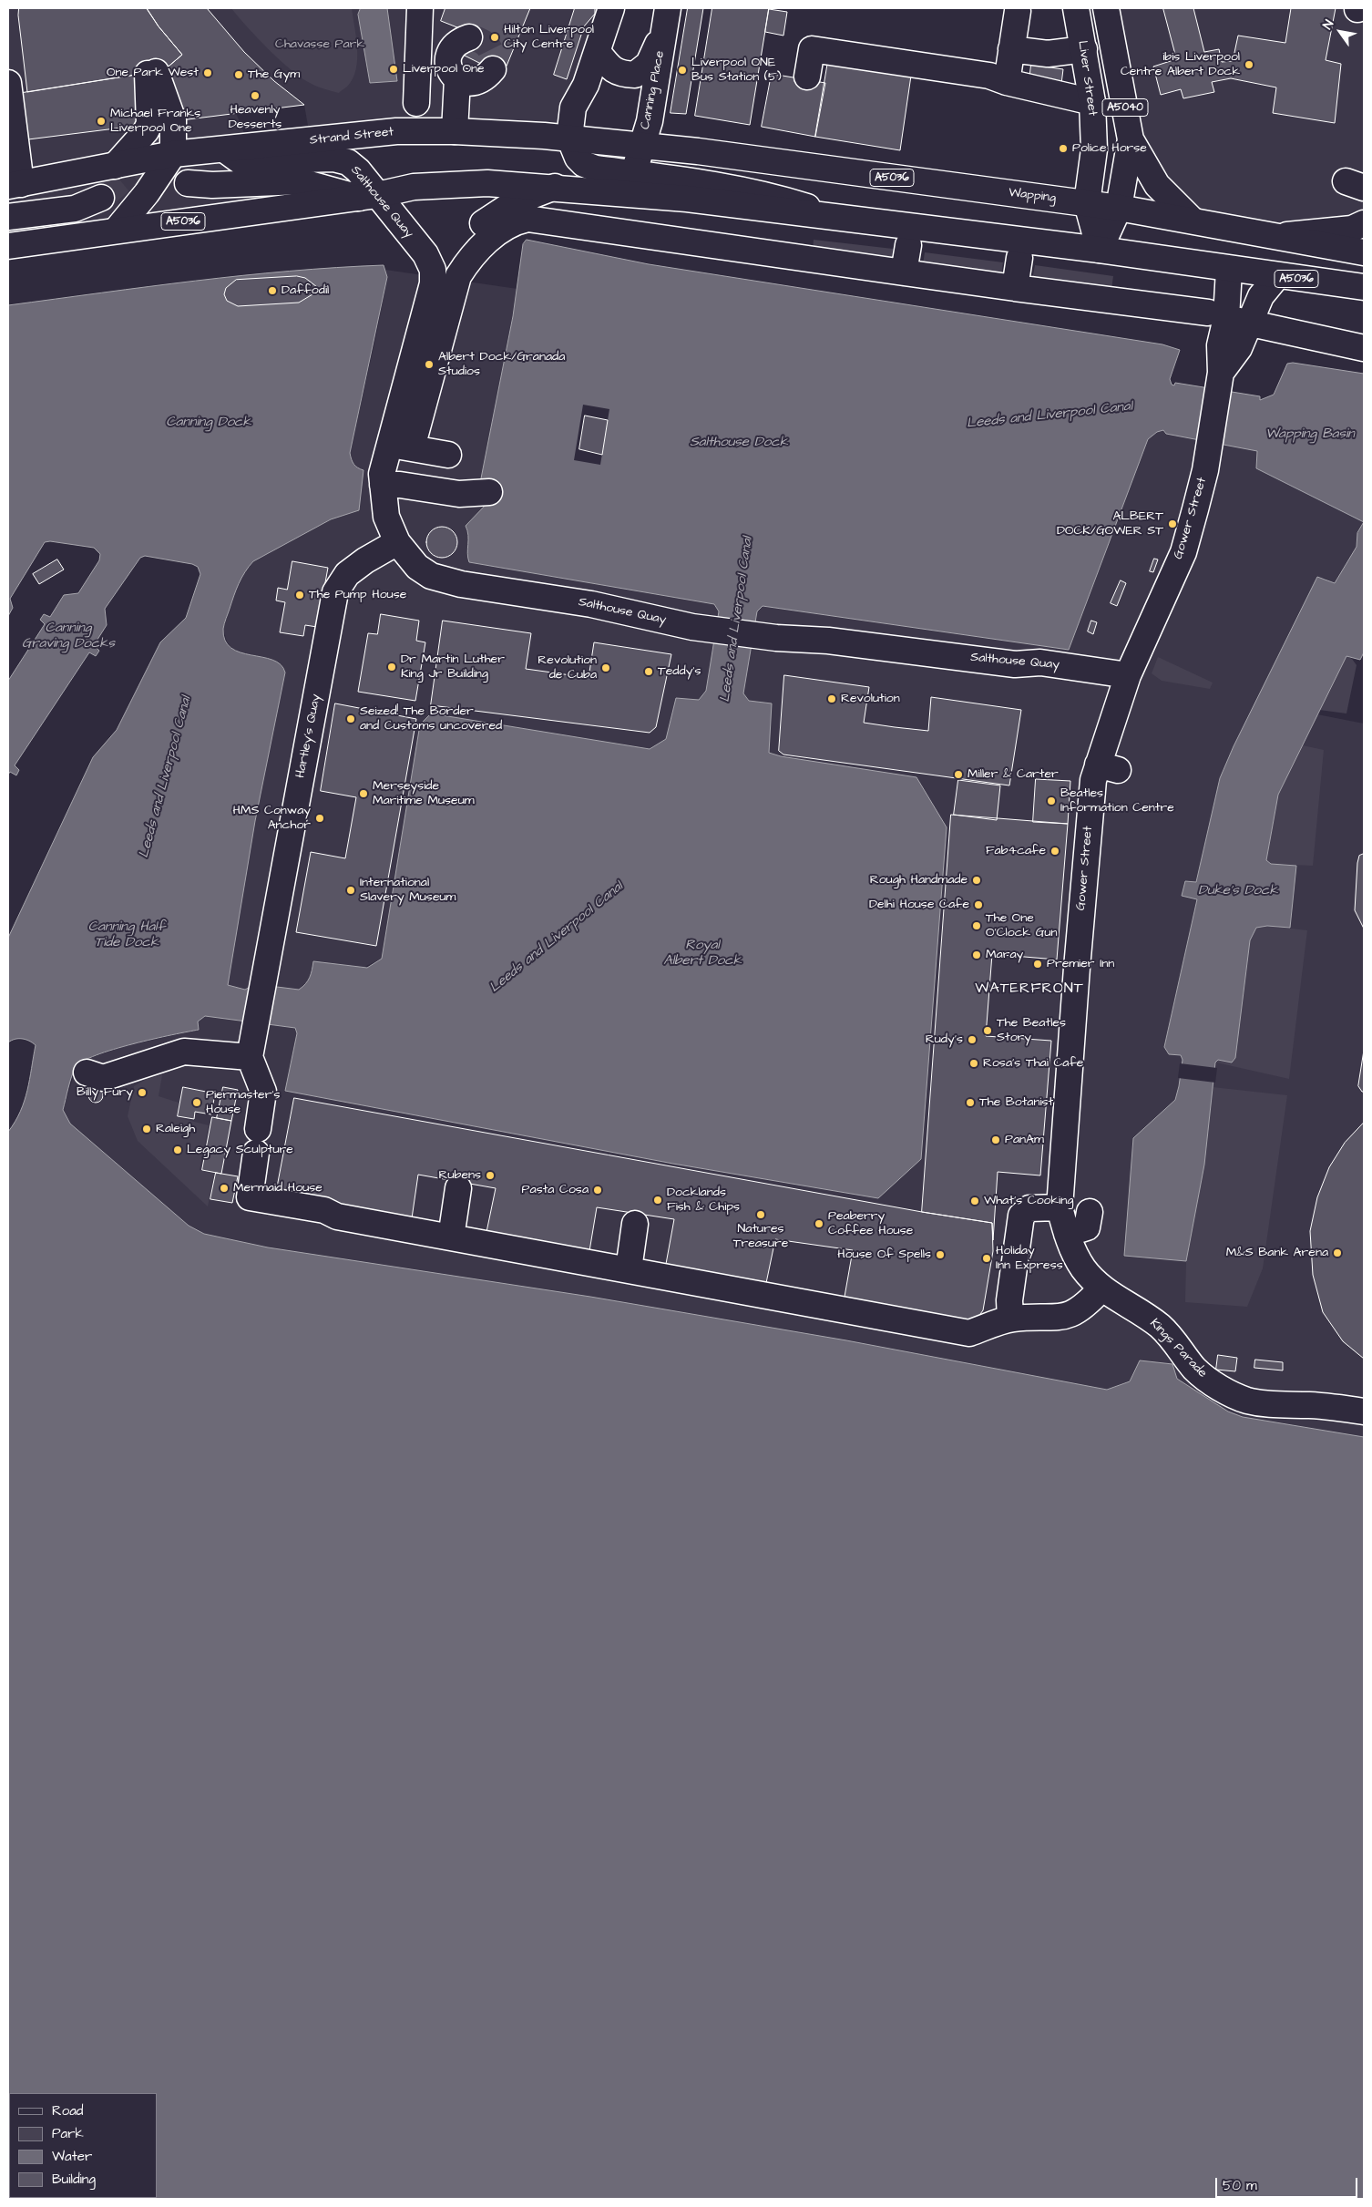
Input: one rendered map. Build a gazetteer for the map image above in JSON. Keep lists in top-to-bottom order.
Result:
{
  "streets": {
    "main road": [
      "Liver Street",
      "Canning Place",
      "A5040",
      "Strand Street",
      "A5036",
      "Wapping",
      "Salthouse Quay",
      "Gower Street",
      "Hartley's Quay",
      "Kings Parade"
    ]
  },
  "crossings": [
    ["Liver Street", "A5040"],
    ["Liver Street", "A5036"],
    ["Liver Street", "Wapping"],
    ["Canning Place", "Strand Street"],
    ["A5040", "A5036"],
    ["A5040", "Wapping"],
    ["Strand Street", "Wapping"],
    ["Strand Street", "Salthouse Quay"],
    ["A5036", "Salthouse Quay"],
    ["Salthouse Quay", "Gower Street"],
    ["Salthouse Quay", "Hartley's Quay"],
    ["Gower Street", "Kings Parade"]
  ],
  "districts": ["WATERFRONT"],
  "water": [
    "Leeds and Liverpool Canal",
    "Canning Dock",
    "Wapping Basin",
    "Salthouse Dock",
    "Canning Graving Docks",
    "Duke's Dock",
    "Canning Half Tide Dock",
    "Royal Albert Dock"
  ],
  "parks": ["Chavasse Park"],
  "places": [
    "Hilton Liverpool City Centre",
    "ibis Liverpool Centre Albert Dock",
    "Liverpool One",
    "Liverpool ONE Bus Station (5)",
    "One Park West",
    "The Gym",
    "Heavenly Desserts",
    "Michael Franks Liverpool One",
    "Police Horse",
    "Daffodil",
    "Albert Dock/Granada Studios",
    "ALBERT DOCK/GOWER ST",
    "The Pump House",
    "Dr Martin Luther King Jr Building",
    "Revolution de Cuba",
    "Teddy's",
    "Revolution",
    "Seized! The Border and Customs uncovered",
    "Miller & Carter",
    "Merseyside Maritime Museum",
    "Beatles Information Centre",
    "HMS Conway Anchor",
    "Fab4cafe",
    "Rough Handmade",
    "International Slavery Museum",
    "Delhi House Cafe",
    "The One O'Clock Gun",
    "Maray",
    "Premier Inn",
    "The Beatles Story",
    "Rudy's",
    "Rosa's Thai Cafe",
    "Billy Fury",
    "Piermaster's House",
    "The Botanist",
    "Raleigh",
    "PanAm",
    "Legacy Sculpture",
    "Rubens",
    "Mermaid House",
    "Pasta Cosa",
    "Docklands Fish & Chips",
    "What's Cooking",
    "Natures Treasure",
    "Peaberry Coffee House",
    "M&S Bank Arena",
    "House Of Spells",
    "Holiday Inn Express"
  ],
  "legend": [
    "Road",
    "Park",
    "Water",
    "Building"
  ],
  "scale_bar": "50 m",
  "north": "top left"
}
